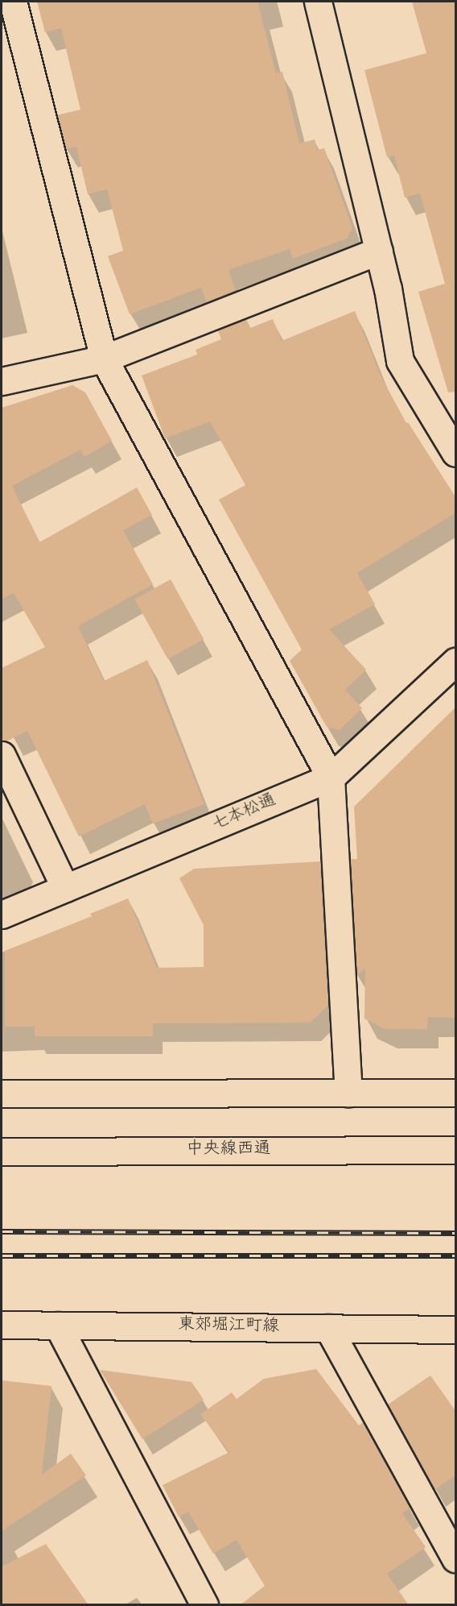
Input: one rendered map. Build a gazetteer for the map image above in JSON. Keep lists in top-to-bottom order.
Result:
{
  "streets": {
    "street": ["七本松通", "中央線西通", "東郊堀江町線"]
  }
}
